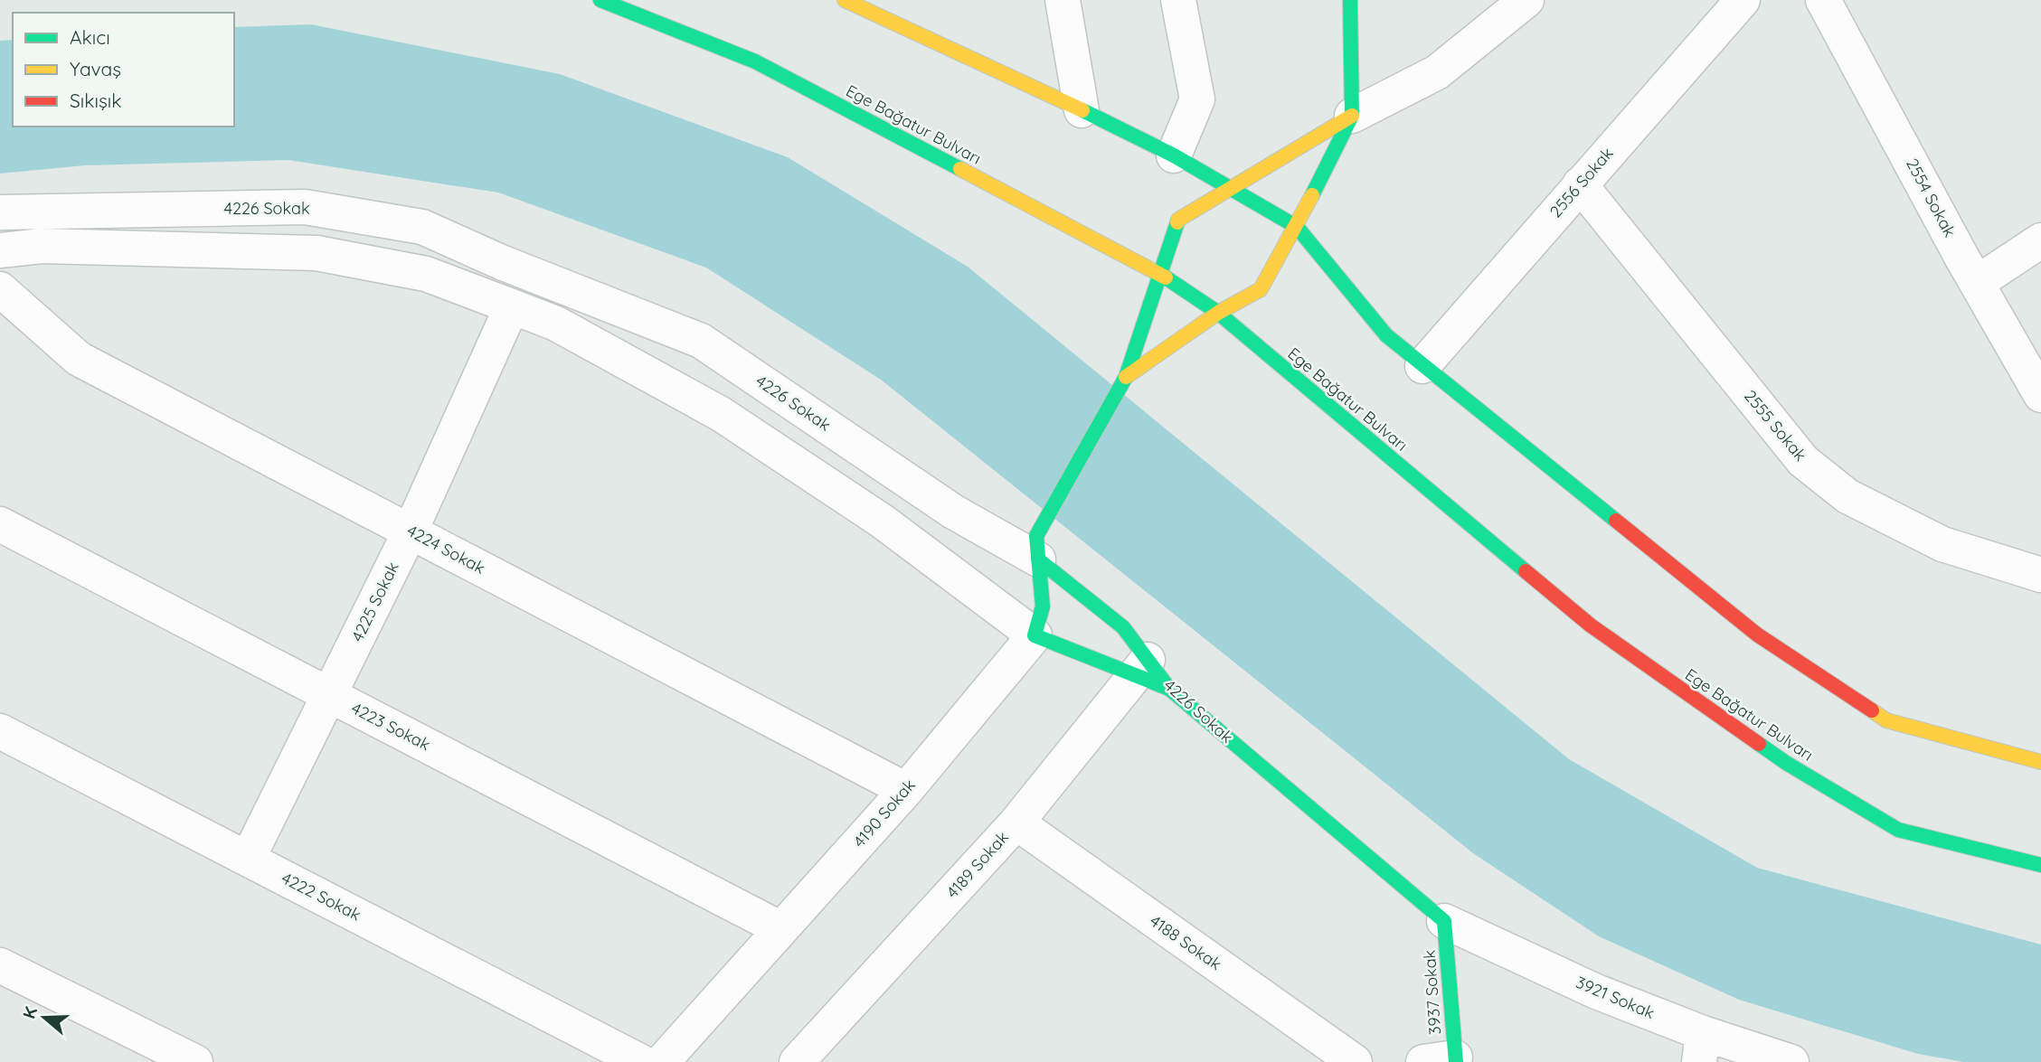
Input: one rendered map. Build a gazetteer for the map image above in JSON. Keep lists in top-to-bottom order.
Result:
{
  "streets": {
    "main road": [
      "Ege Bağatur Bulvarı",
      "4226 Sokak",
      "4190 Sokak",
      "3937 Sokak"
    ],
    "street": [
      "2556 Sokak",
      "2554 Sokak",
      "2555 Sokak",
      "4224 Sokak",
      "4225 Sokak",
      "4223 Sokak",
      "4189 Sokak",
      "4222 Sokak",
      "4188 Sokak",
      "3921 Sokak"
    ]
  },
  "crossings": [
    ["2556 Sokak", "2555 Sokak"],
    ["4226 Sokak", "4190 Sokak"],
    ["4226 Sokak", "4189 Sokak"],
    ["4226 Sokak", "3937 Sokak"],
    ["4226 Sokak", "3921 Sokak"],
    ["4224 Sokak", "4225 Sokak"],
    ["4224 Sokak", "4190 Sokak"],
    ["4225 Sokak", "4223 Sokak"],
    ["4225 Sokak", "4222 Sokak"],
    ["4223 Sokak", "4190 Sokak"],
    ["4189 Sokak", "4188 Sokak"],
    ["3937 Sokak", "3921 Sokak"]
  ],
  "legend": ["Akıcı", "Yavaş", "Sıkışık"],
  "north": "left"
}
